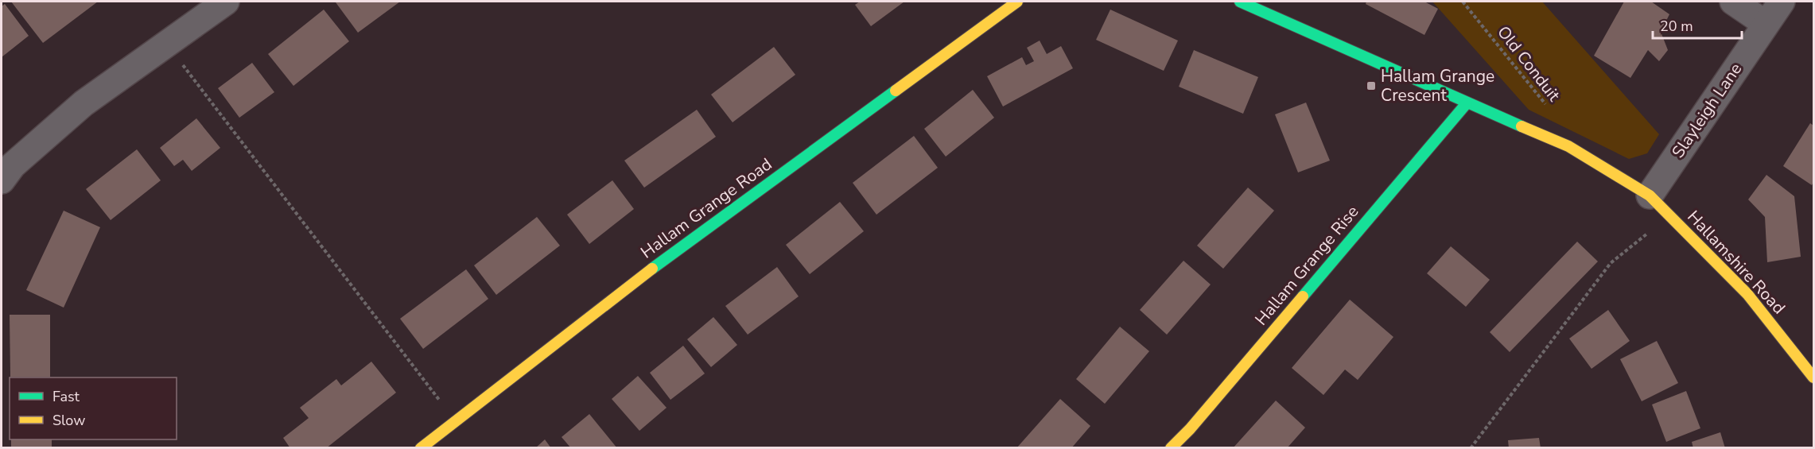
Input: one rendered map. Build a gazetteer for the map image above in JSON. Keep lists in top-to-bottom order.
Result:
{
  "streets": {
    "street": [
      "Slayleigh Lane",
      "Hallam Grange Road",
      "Hallamshire Road",
      "Hallam Grange Rise"
    ],
    "path": ["Old Conduit"]
  },
  "crossings": [
    ["Slayleigh Lane", "Hallamshire Road"]
  ],
  "places": {
    "transit": ["Hallam Grange Crescent"]
  },
  "legend": ["Fast", "Slow"],
  "scale_bar": "20 m"
}
